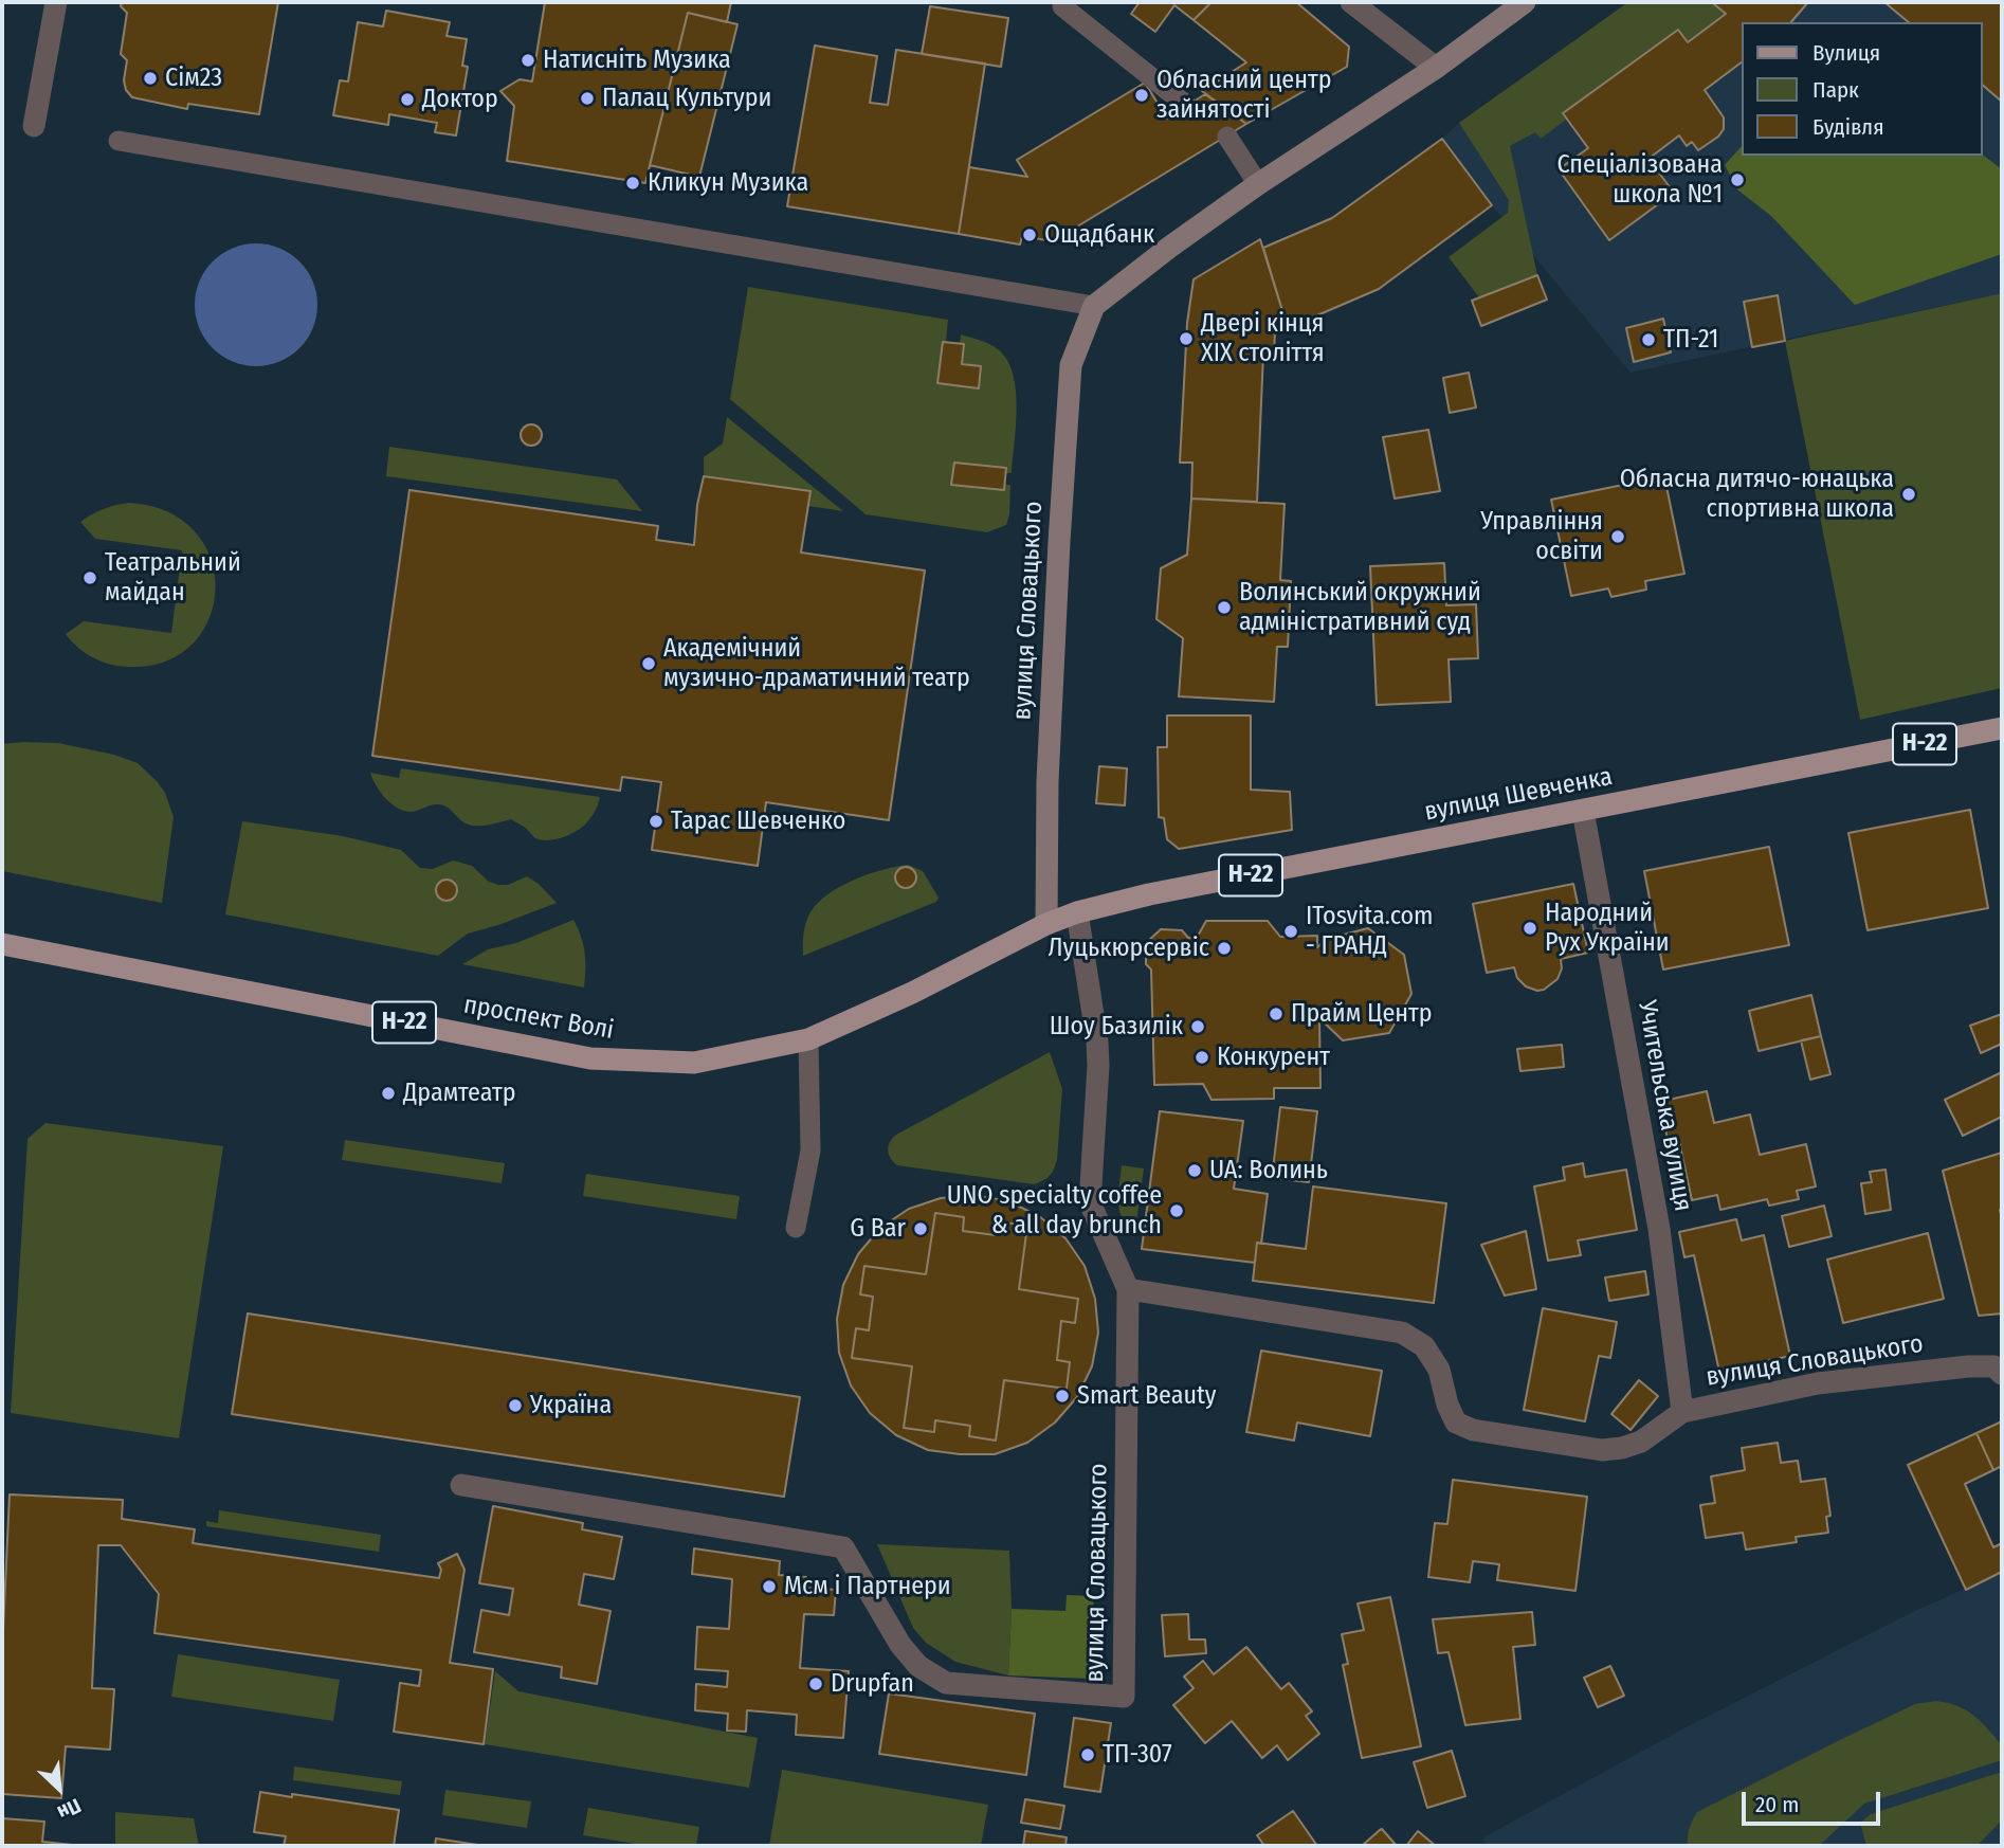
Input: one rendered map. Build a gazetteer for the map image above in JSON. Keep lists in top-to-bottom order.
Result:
{
  "streets": {
    "main road": [
      "вулиця Словацького",
      "Н-22",
      "вулиця Шевченка",
      "проспект Волі"
    ],
    "street": ["Учительська вулиця"]
  },
  "crossings": [
    ["вулиця Словацького", "вулиця Шевченка"],
    ["вулиця Словацького", "проспект Волі"],
    ["вулиця Словацького", "Учительська вулиця"],
    ["вулиця Шевченка", "проспект Волі"],
    ["вулиця Шевченка", "Учительська вулиця"]
  ],
  "places": [
    "Натисніть Музика",
    "Сім23",
    "Обласний центр зайнятості",
    "Палац Культури",
    "Доктор",
    "Спеціалізована школа №1",
    "Кликун Музика",
    "Ощадбанк",
    "Двері кінця ХІХ століття",
    "ТП-21",
    "Обласна дитячо-юнацька спортивна школа",
    "Управління освіти",
    "Театральний майдан",
    "Волинський окружний адміністративний суд",
    "Академічний музично-драматичний театр",
    "Тарас Шевченко",
    "Народний Рух України",
    "ITosvita.com - ГРАНД",
    "Луцькюрсервіс",
    "Прайм Центр",
    "Шоу Базилік",
    "Конкурент",
    "Драмтеатр",
    "UA: Волинь",
    "UNO specialty coffee & all day brunch",
    "G Bar",
    "Smart Beauty",
    "Україна",
    "Мсм і Партнери",
    "Drupfan",
    "ТП-307"
  ],
  "legend": ["Вулиця", "Парк", "Будівля"],
  "scale_bar": "20 m",
  "north": "bottom right"
}
